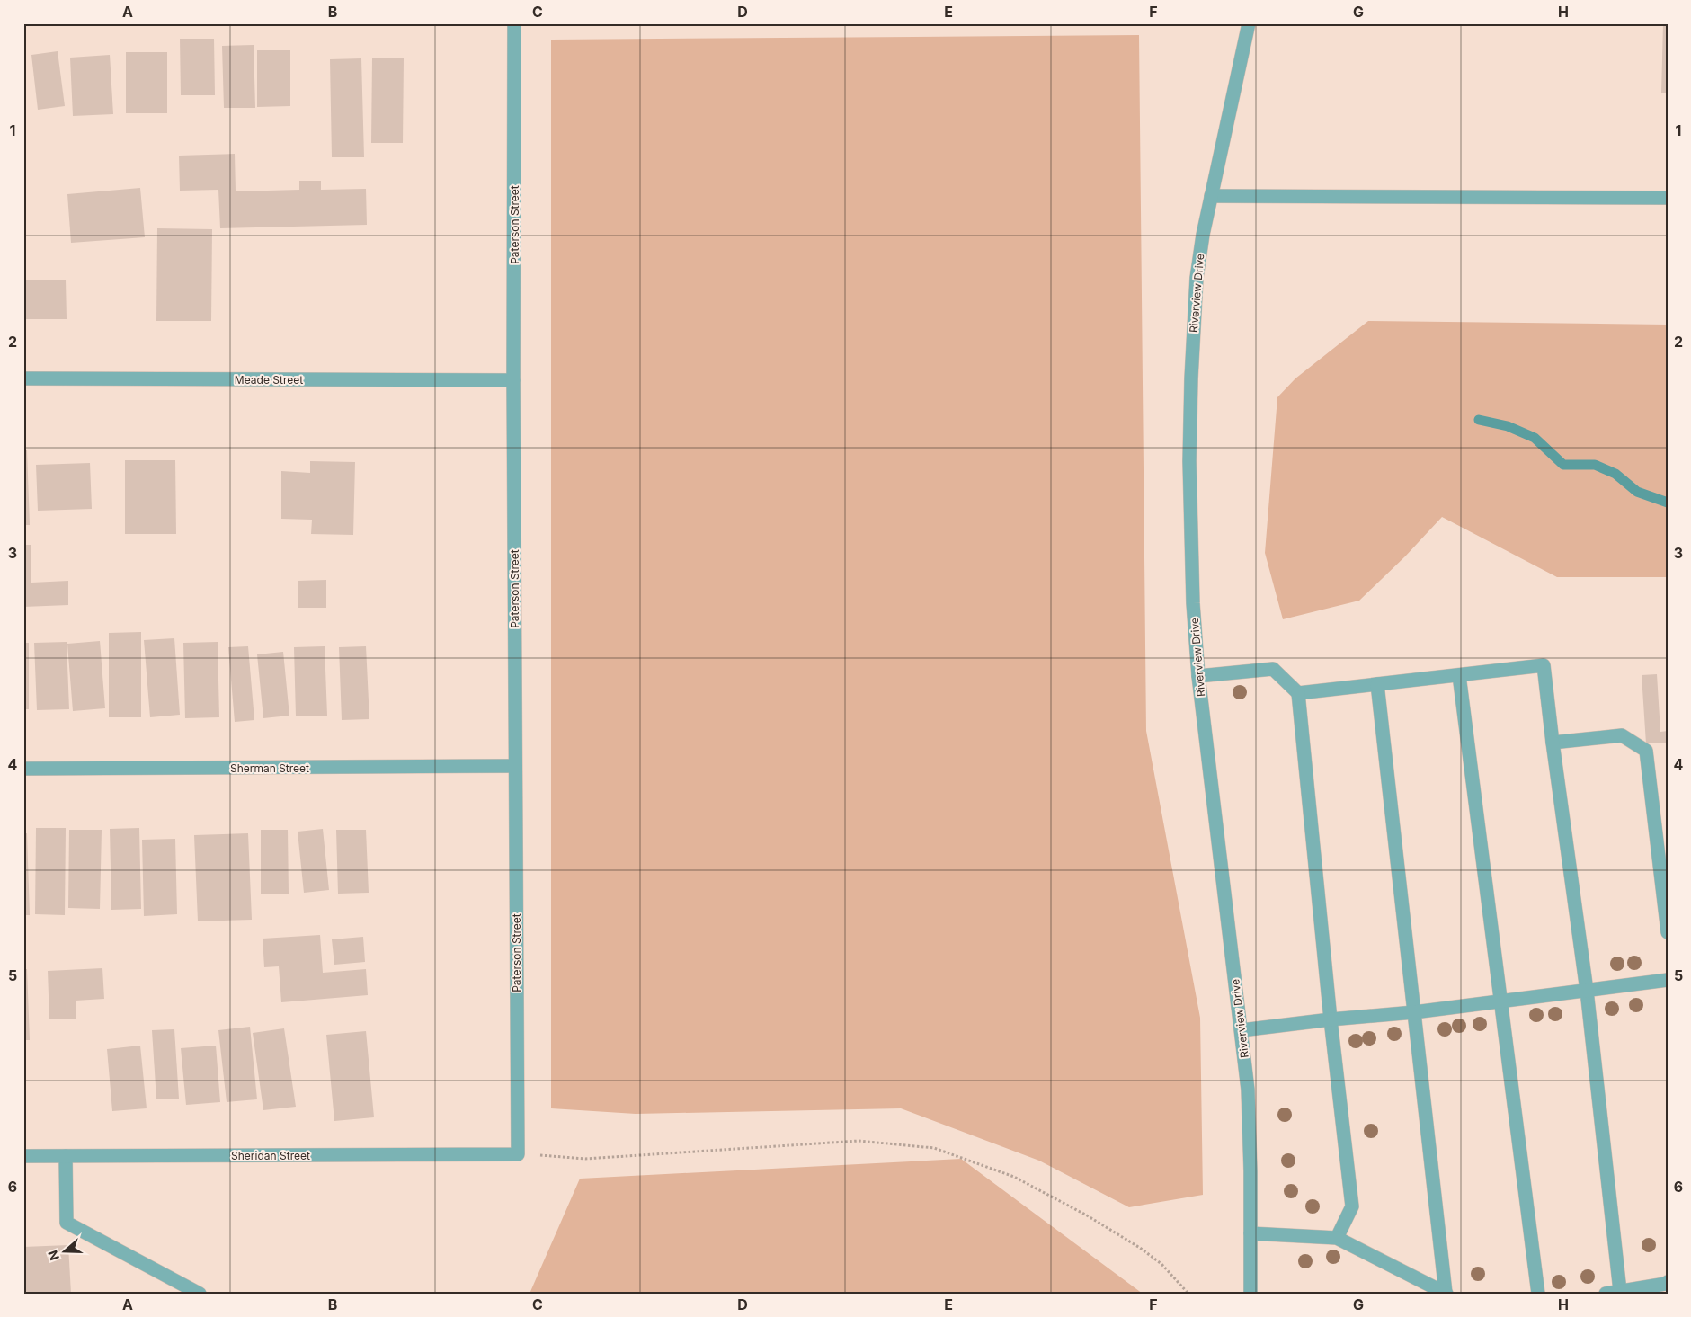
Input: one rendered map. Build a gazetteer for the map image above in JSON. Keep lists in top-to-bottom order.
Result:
{
  "streets": {
    "street": [
      "Paterson Street",
      "Riverview Drive",
      "Meade Street",
      "Sherman Street",
      "Sheridan Street"
    ]
  },
  "crossings": [
    ["Paterson Street", "Meade Street"],
    ["Paterson Street", "Sherman Street"],
    ["Paterson Street", "Sheridan Street"]
  ],
  "north": "left",
  "grid": {
    "columns": [
      "A",
      "B",
      "C",
      "D",
      "E",
      "F",
      "G",
      "H"
    ],
    "rows": [
      "1",
      "2",
      "3",
      "4",
      "5",
      "6"
    ]
  }
}
